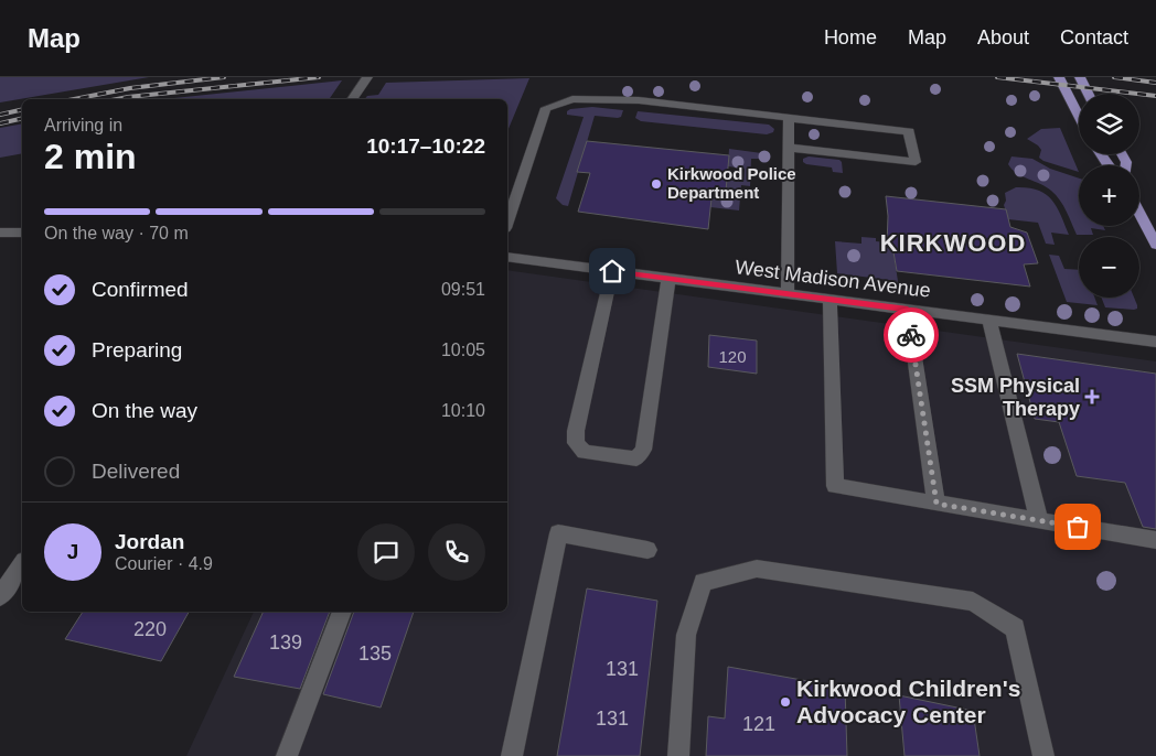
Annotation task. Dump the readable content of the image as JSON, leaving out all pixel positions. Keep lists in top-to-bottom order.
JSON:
{
  "streets": {
    "street": ["West Madison Avenue"]
  },
  "districts": ["KIRKWOOD"],
  "places": {
    "other": ["Kirkwood Police Department", "Kirkwood Children's Advocacy Center"],
    "health": ["SSM Physical Therapy"]
  },
  "house_numbers": [
    "120",
    "220",
    "139",
    "135",
    "131",
    "131",
    "121"
  ],
  "page": {
    "header": "Map",
    "nav": [
      "Home",
      "Map",
      "About",
      "Contact"
    ],
    "map_buttons": ["+", "−"],
    "heading": ["2 min", "Arriving in", "10:17–10:22"],
    "panel": ["Jordan", "Courier · 4.9"],
    "bar": "On the way · 70 m",
    "list": [
      ["Confirmed", "09:51"],
      ["Preparing", "10:05"],
      ["On the way", "10:10"],
      "Delivered"
    ],
    "round": "J"
  }
}
